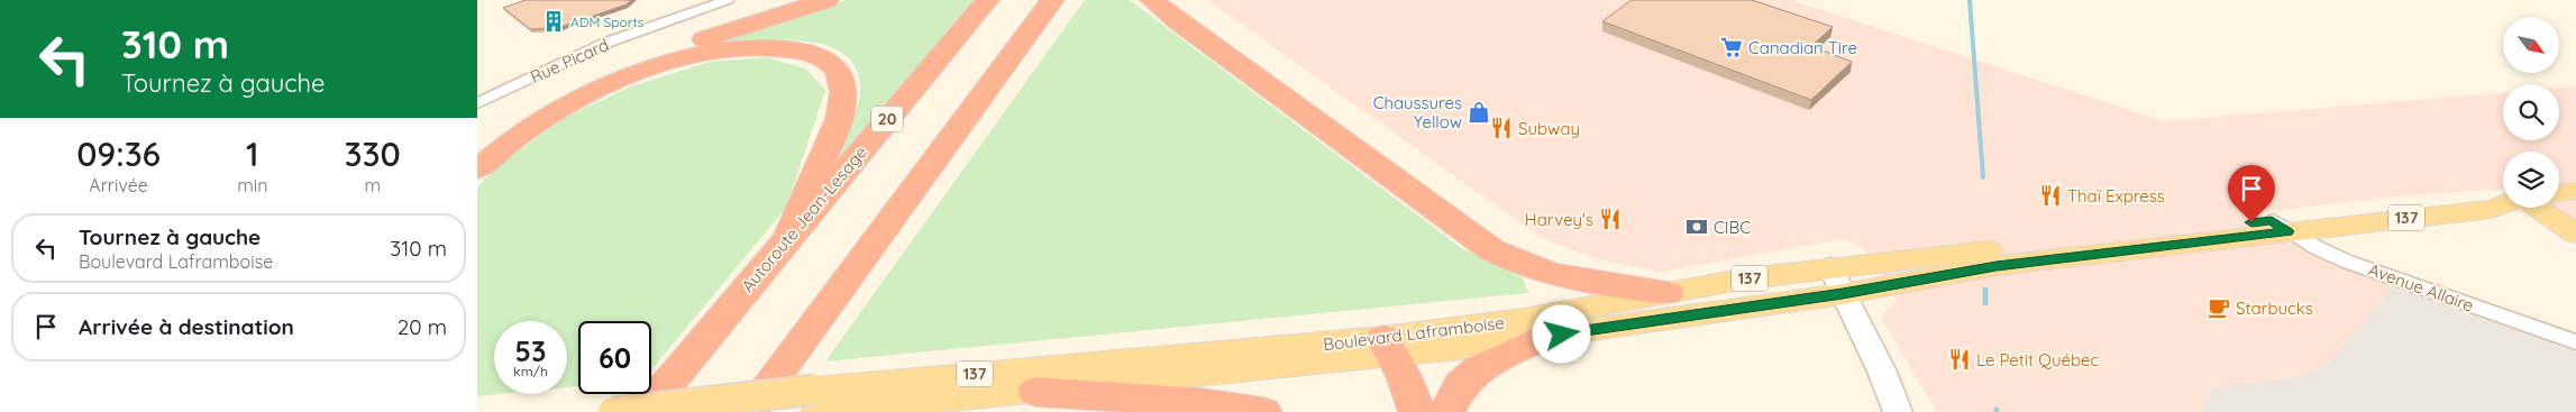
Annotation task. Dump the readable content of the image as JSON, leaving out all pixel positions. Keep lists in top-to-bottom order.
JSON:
{
  "streets": {
    "highway": ["20", "Autoroute Jean-Lesage"],
    "main road": ["137", "Boulevard Laframboise"],
    "street": ["Rue Picard", "Avenue Allaire"]
  },
  "crossings": [
    ["Avenue Allaire", "Boulevard Laframboise"]
  ],
  "places": {
    "building": ["ADM Sports"],
    "supermarket": ["Canadian Tire"],
    "shop": ["Chaussures Yellow"],
    "restaurant": [
      "Subway",
      "Thaï Express",
      "Harvey's",
      "Le Petit Québec"
    ],
    "bank": ["CIBC"],
    "cafe": ["Starbucks"]
  },
  "north": "bottom right",
  "page": {
    "turn": ["310 m", "Tournez à gauche"],
    "eta": [
      "09:36",
      "Arrivée",
      "1",
      "min",
      "330",
      "m"
    ],
    "list": [
      {
        "name": "Tournez à gauche",
        "note": "Boulevard Laframboise",
        "value": "310 m"
      },
      {
        "name": "Arrivée à destination",
        "value": "20 m"
      }
    ],
    "speed": "53 km/h",
    "limit": "60"
  }
}
